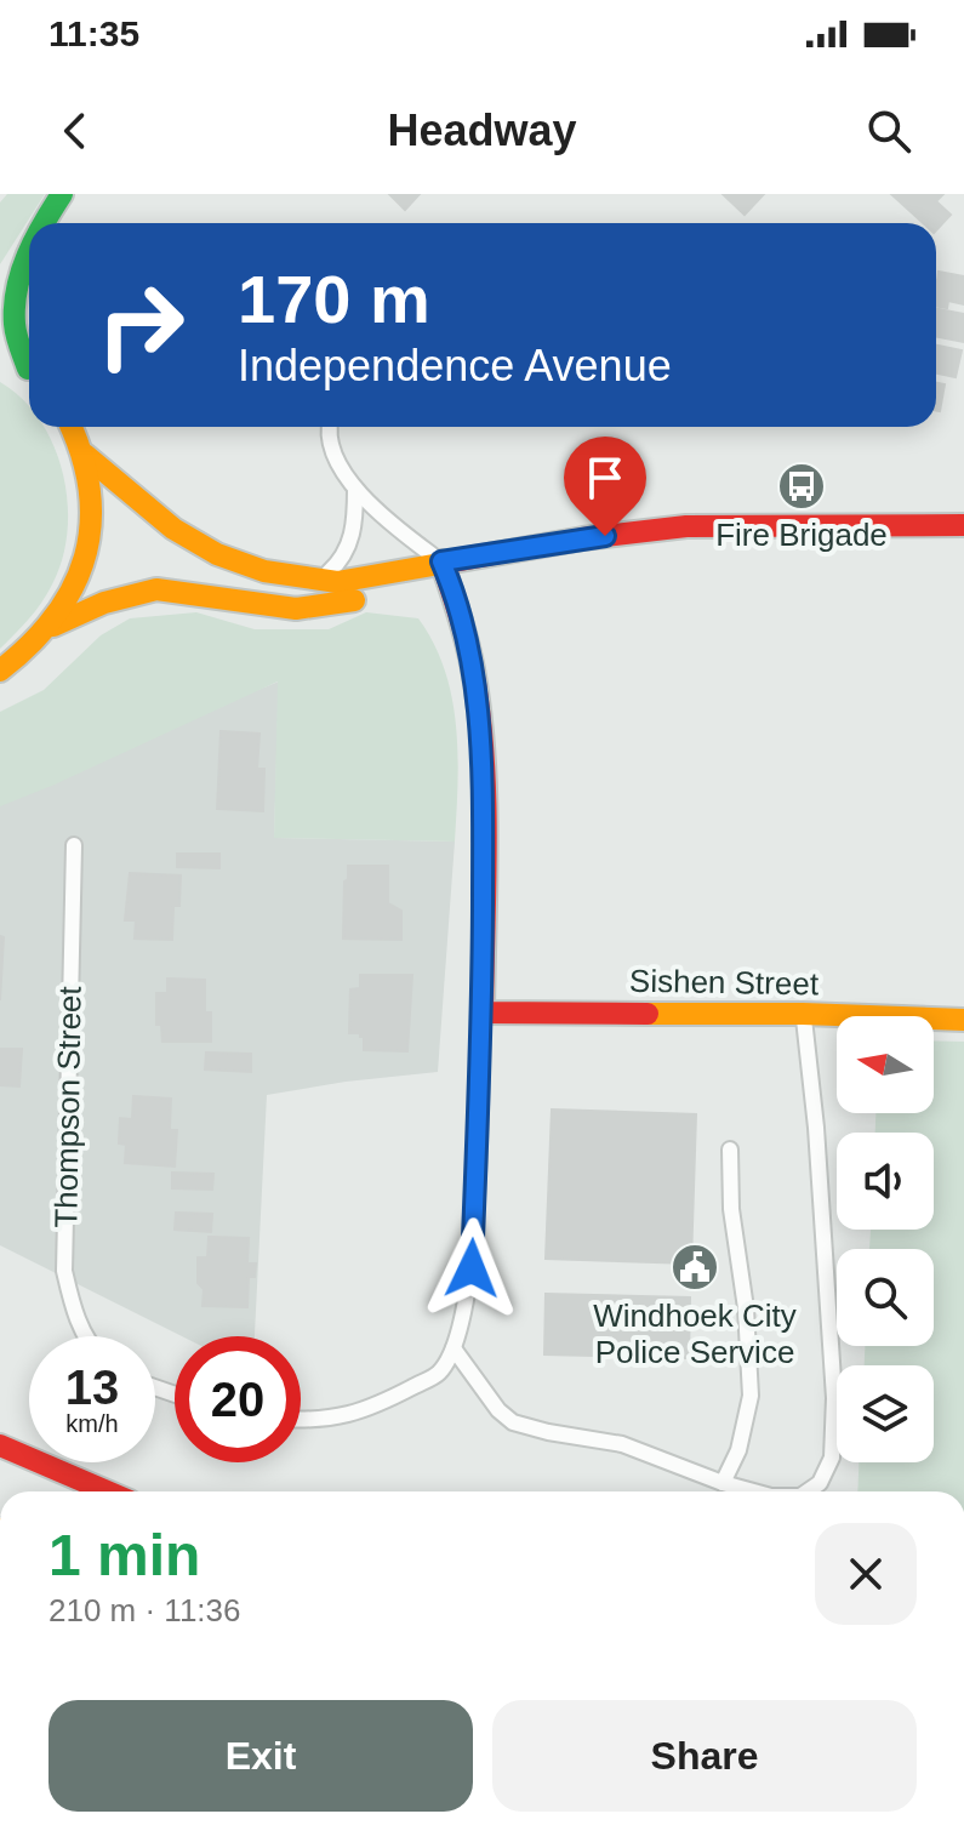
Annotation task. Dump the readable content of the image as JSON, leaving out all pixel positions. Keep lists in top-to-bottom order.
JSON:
{
  "streets": {
    "main road": ["Sishen Street"],
    "lane": ["Thompson Street"]
  },
  "places": {
    "bus stop": ["Fire Brigade"],
    "public building": ["Windhoek City Police Service"]
  },
  "north": "left",
  "page": {
    "status": "11:35",
    "header": "Headway",
    "turn": ["170 m", "Independence Avenue"],
    "speed": "13 km/h",
    "limit": "20",
    "heading": ["1 min", "210 m · 11:36"],
    "buttons": ["Exit", "Share"]
  }
}
